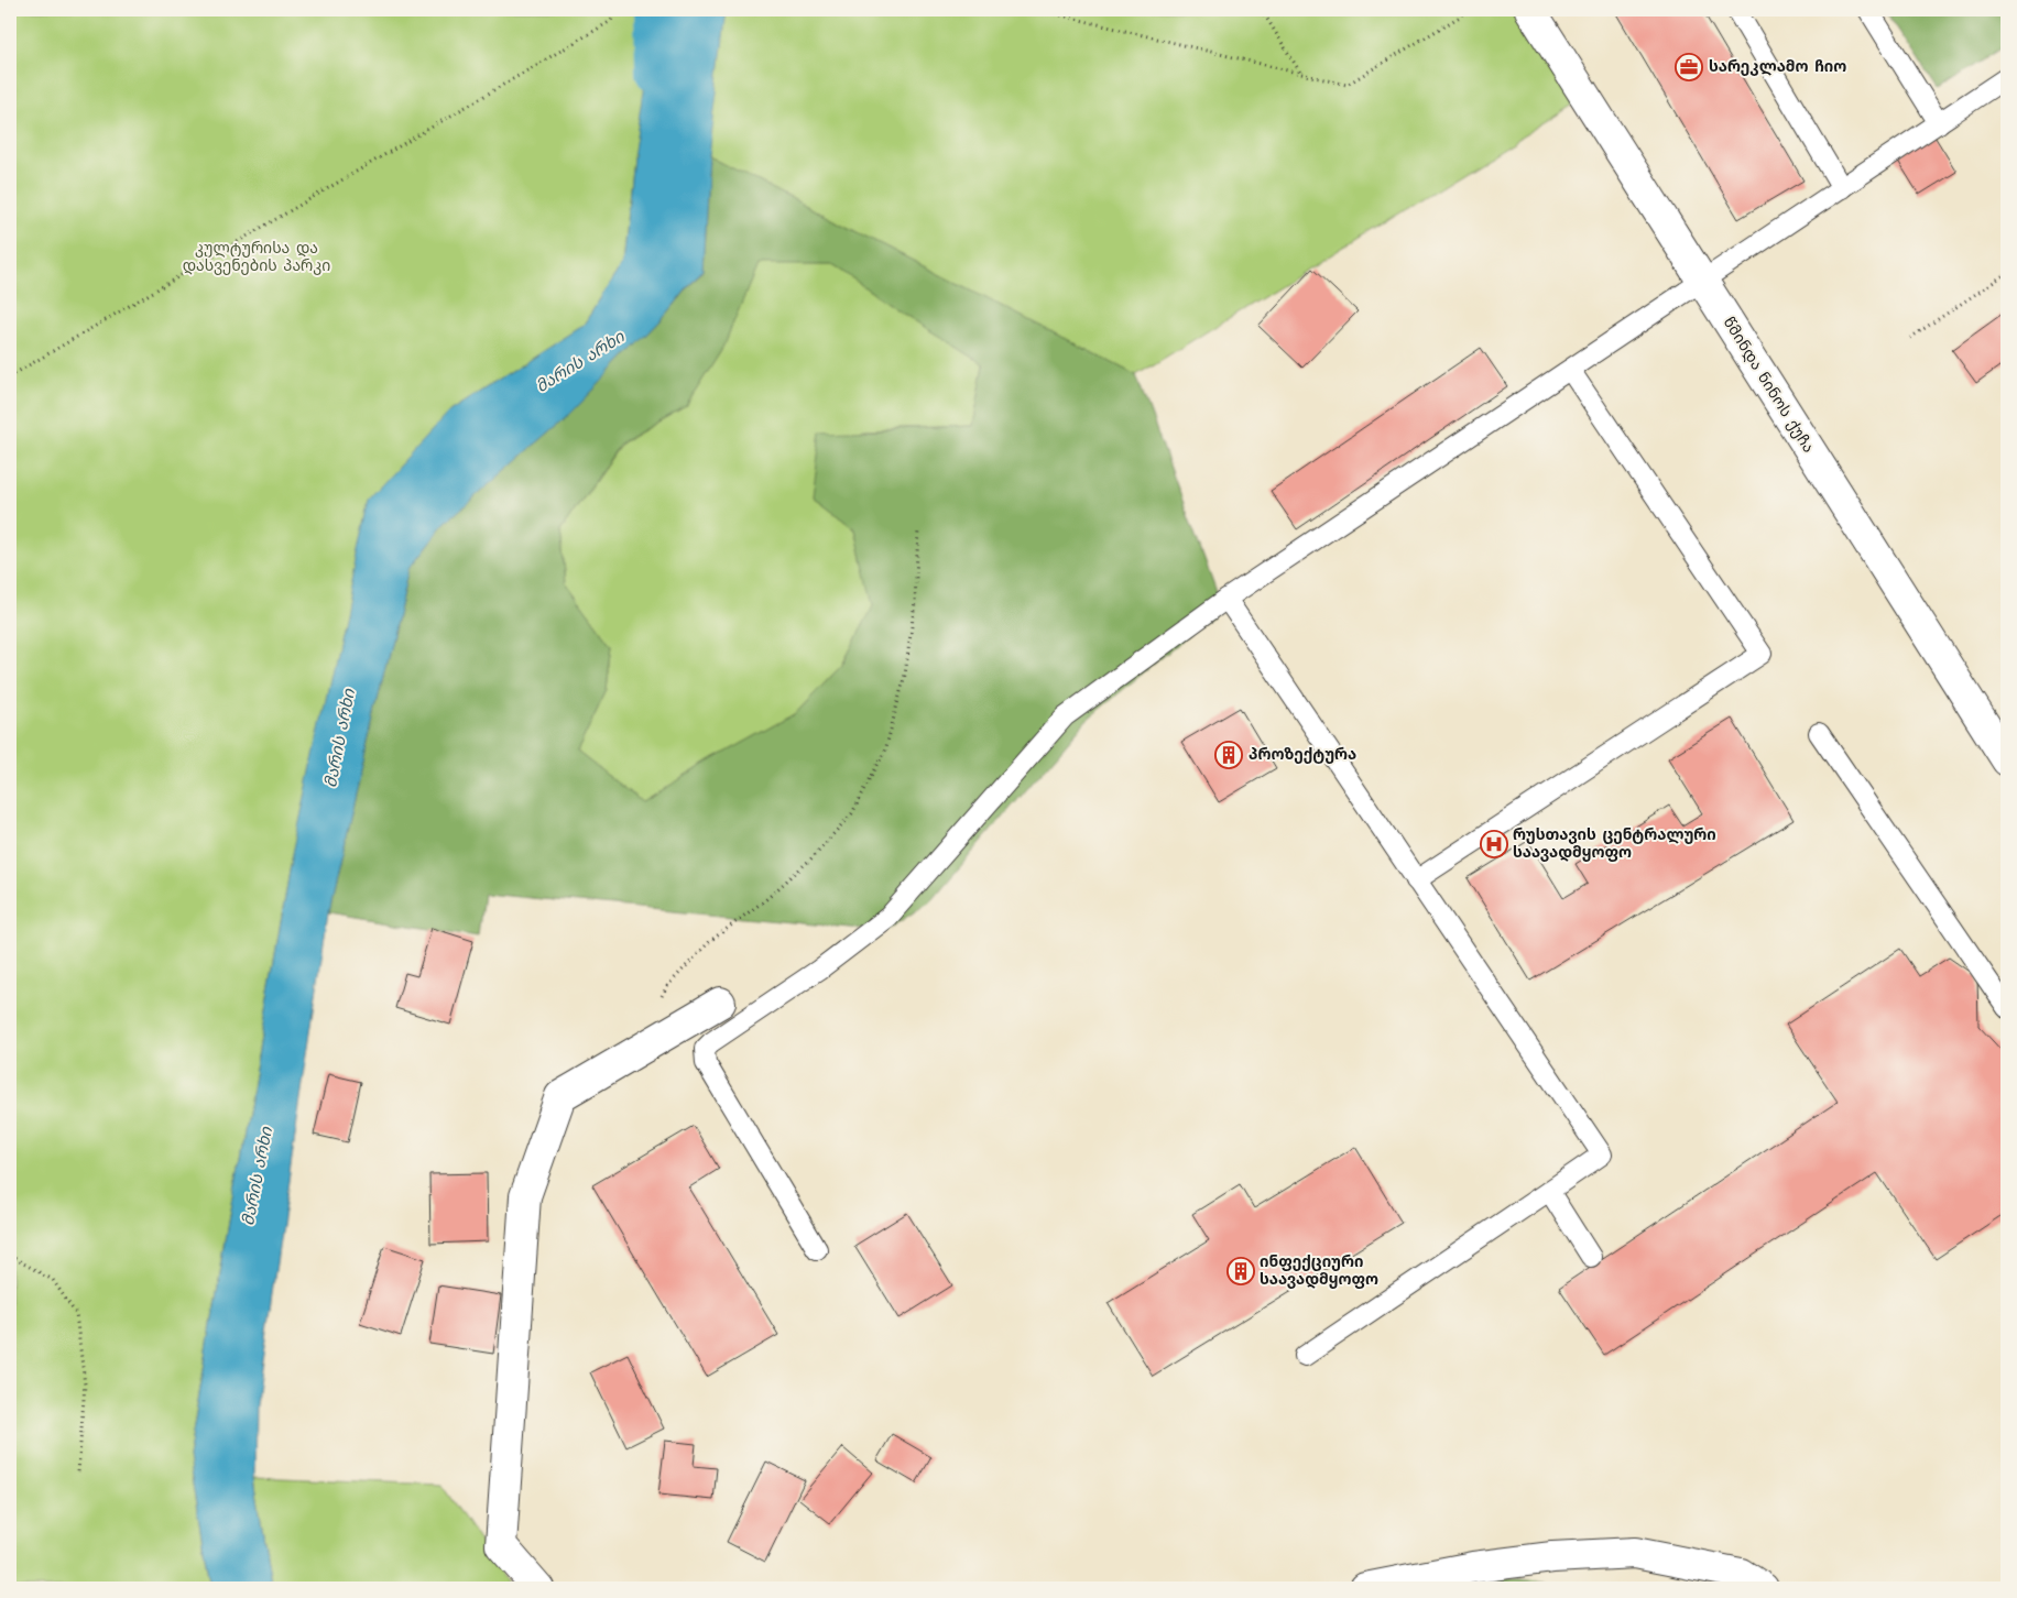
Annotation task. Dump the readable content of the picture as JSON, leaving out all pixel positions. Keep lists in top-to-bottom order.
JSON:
{
  "streets": {
    "street": ["წმინდა ნინოს ქუჩა"]
  },
  "water": ["მარის არხი"],
  "parks": ["კულტურისა და დასვენების პარკი"],
  "places": {
    "office": ["სარეკლამო ჩიო"],
    "building": ["პროზექტურა", "ინფექციური საავადმყოფო"],
    "hospital": ["რუსთავის ცენტრალური საავადმყოფო"]
  }
}
